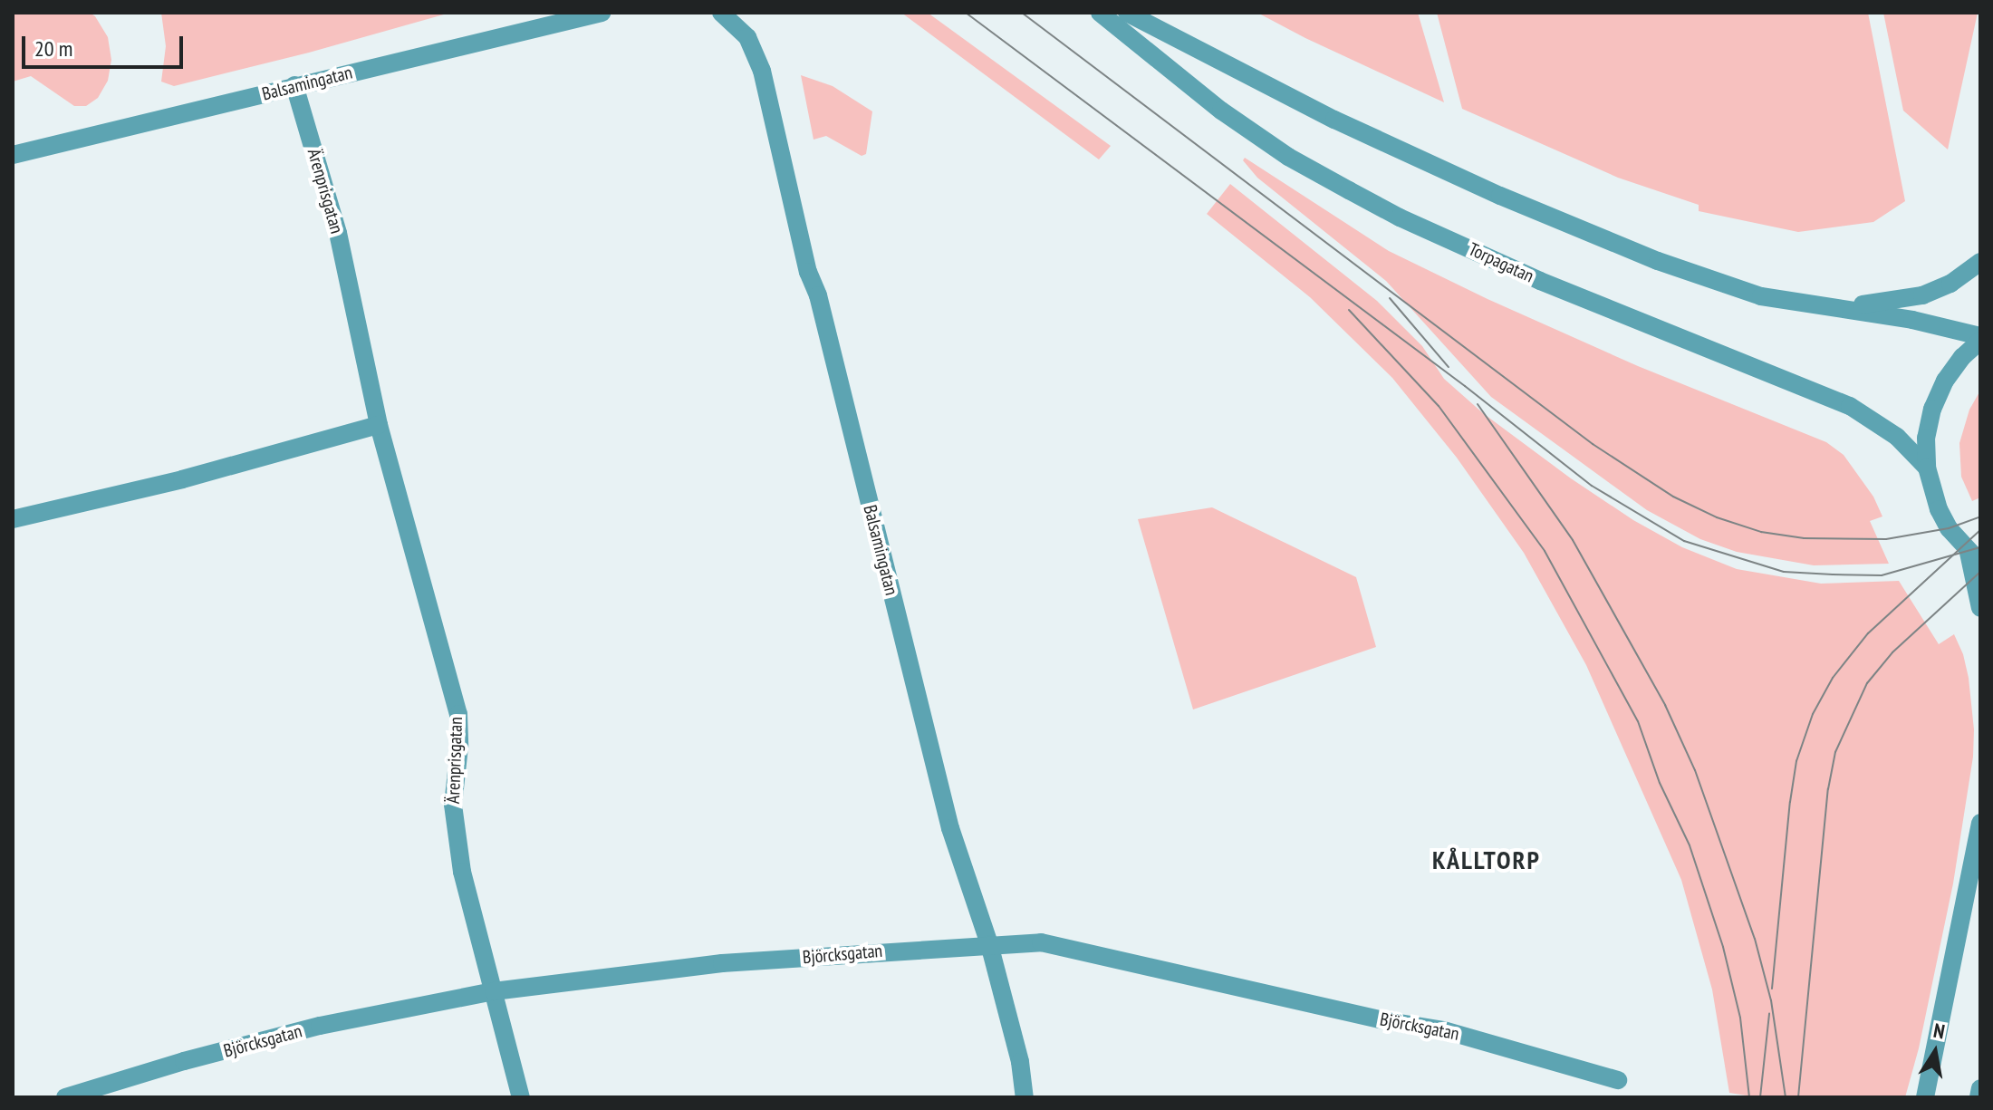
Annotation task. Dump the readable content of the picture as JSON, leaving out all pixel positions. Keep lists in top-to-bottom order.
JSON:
{
  "streets": {
    "street": [
      "Balsamingatan",
      "Ärenprisgatan",
      "Torpagatan",
      "Björcksgatan"
    ]
  },
  "crossings": [
    ["Balsamingatan", "Ärenprisgatan"],
    ["Balsamingatan", "Björcksgatan"],
    ["Ärenprisgatan", "Björcksgatan"]
  ],
  "districts": ["KÅLLTORP"],
  "scale_bar": "20 m",
  "north": "top"
}
